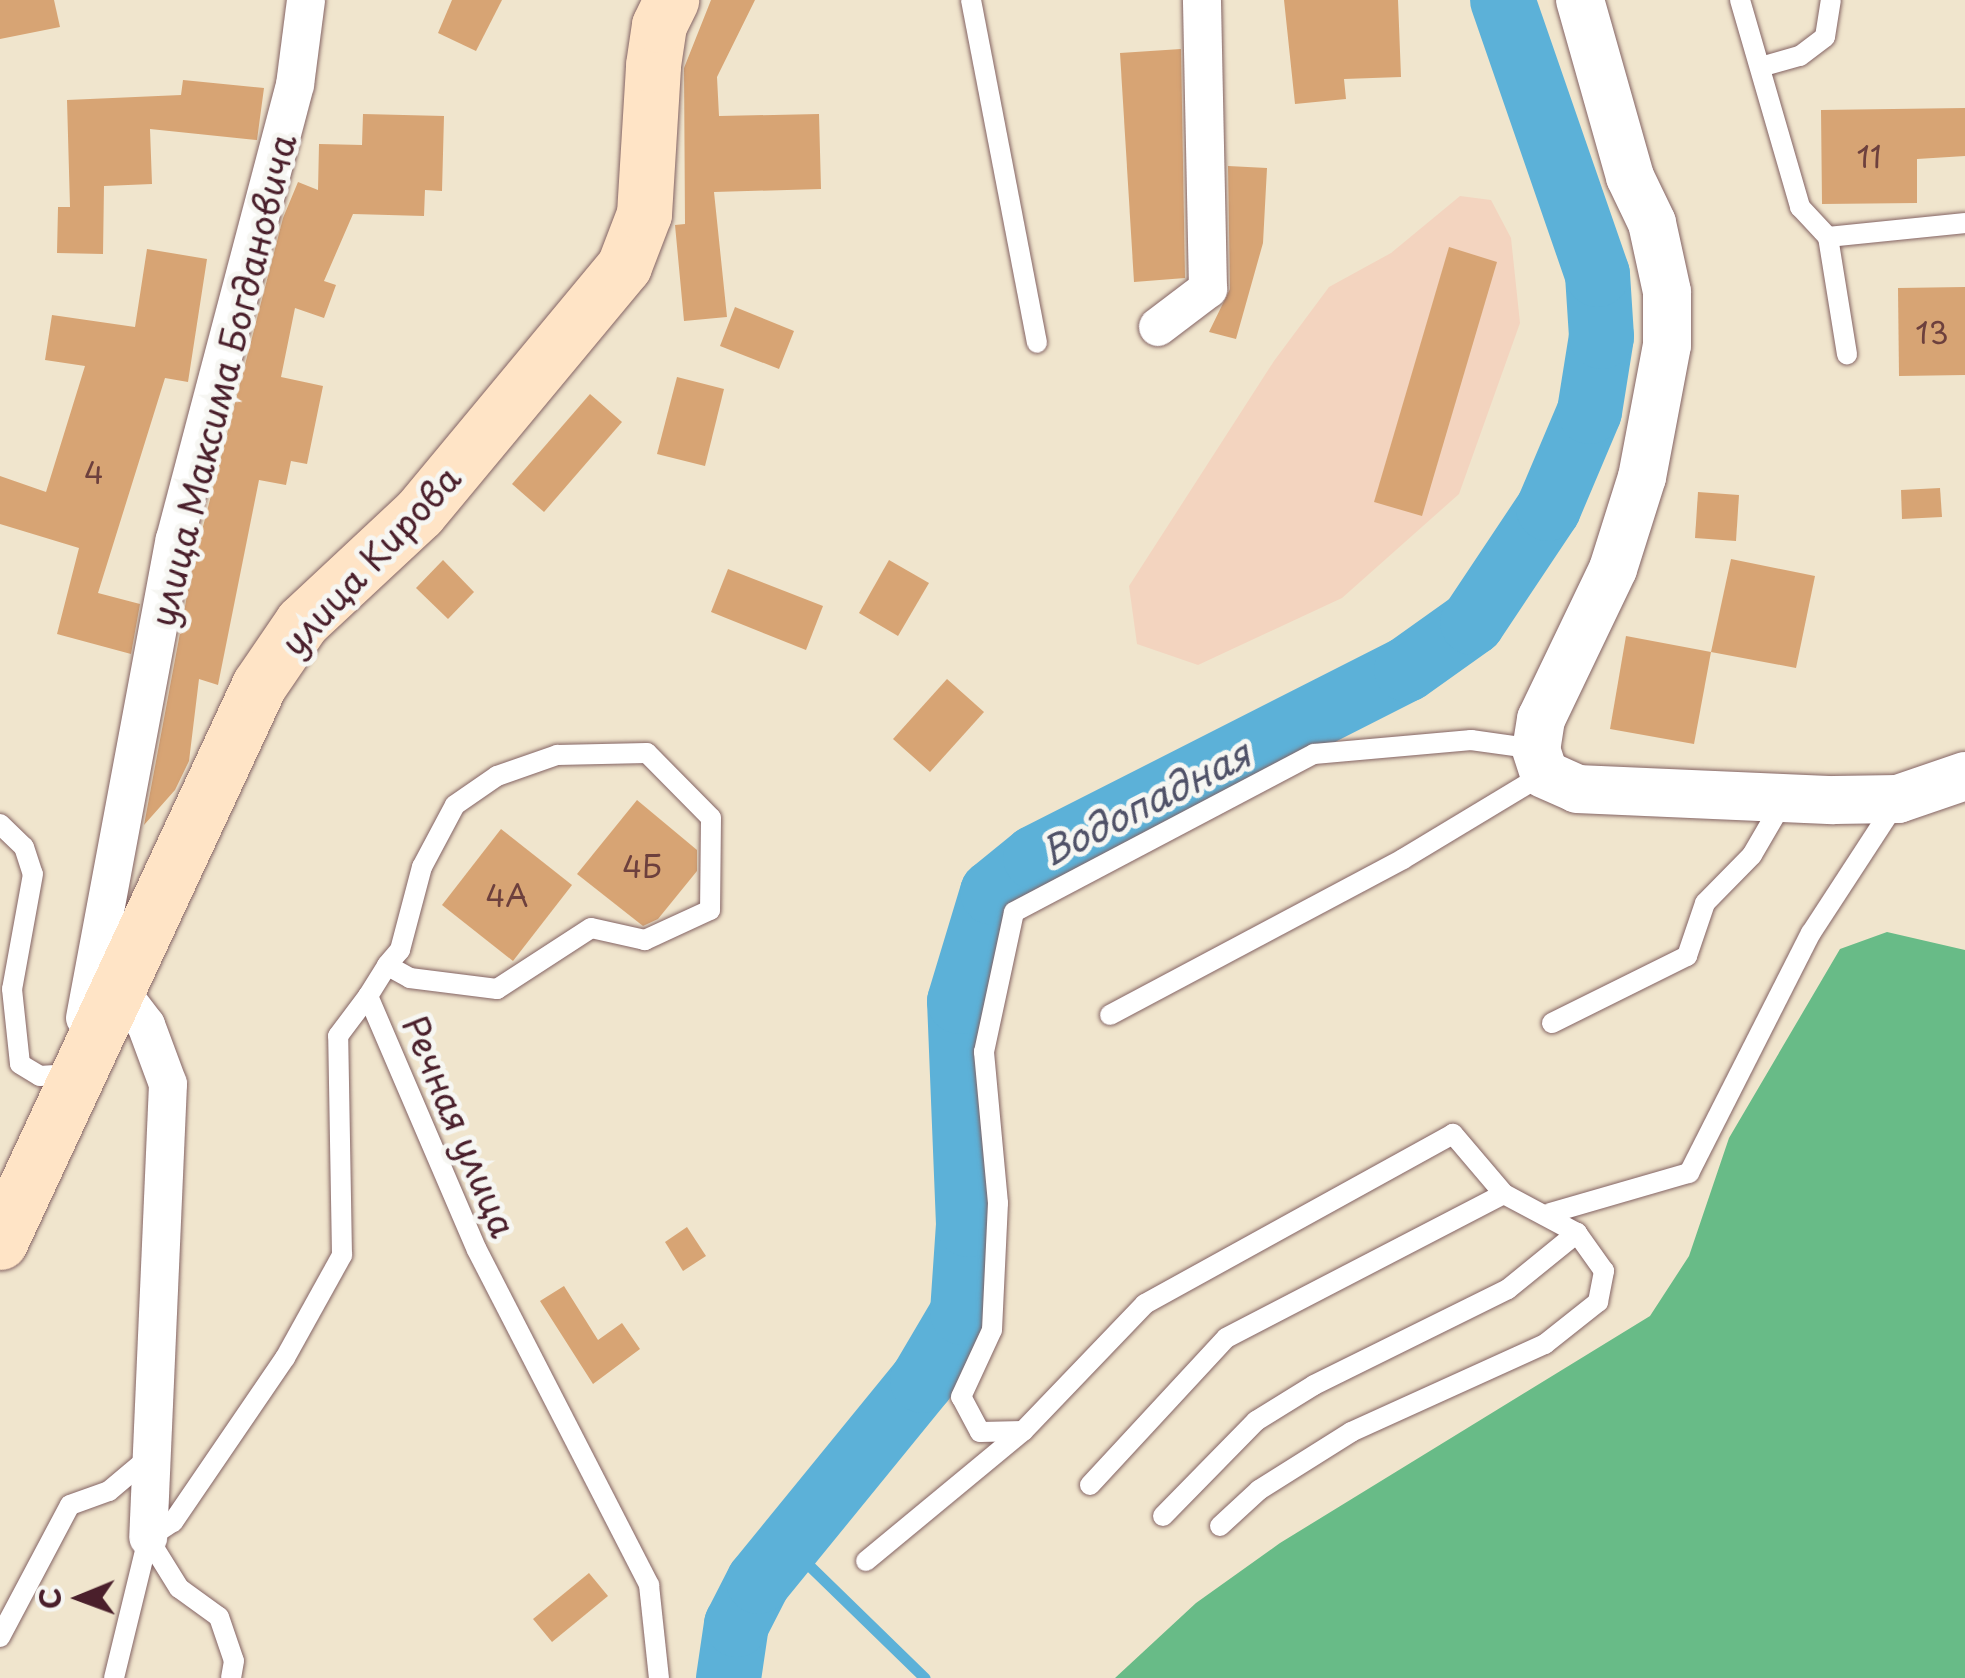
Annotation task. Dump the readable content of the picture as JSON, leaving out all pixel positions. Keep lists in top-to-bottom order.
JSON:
{
  "streets": {
    "main road": ["улица Кирова"],
    "street": ["улица Максима Богдановича"],
    "lane": ["Речная улица"]
  },
  "water": ["Водопадная"],
  "house_numbers": [
    "11",
    "13",
    "4",
    "4Б",
    "4А"
  ],
  "north": "left"
}
